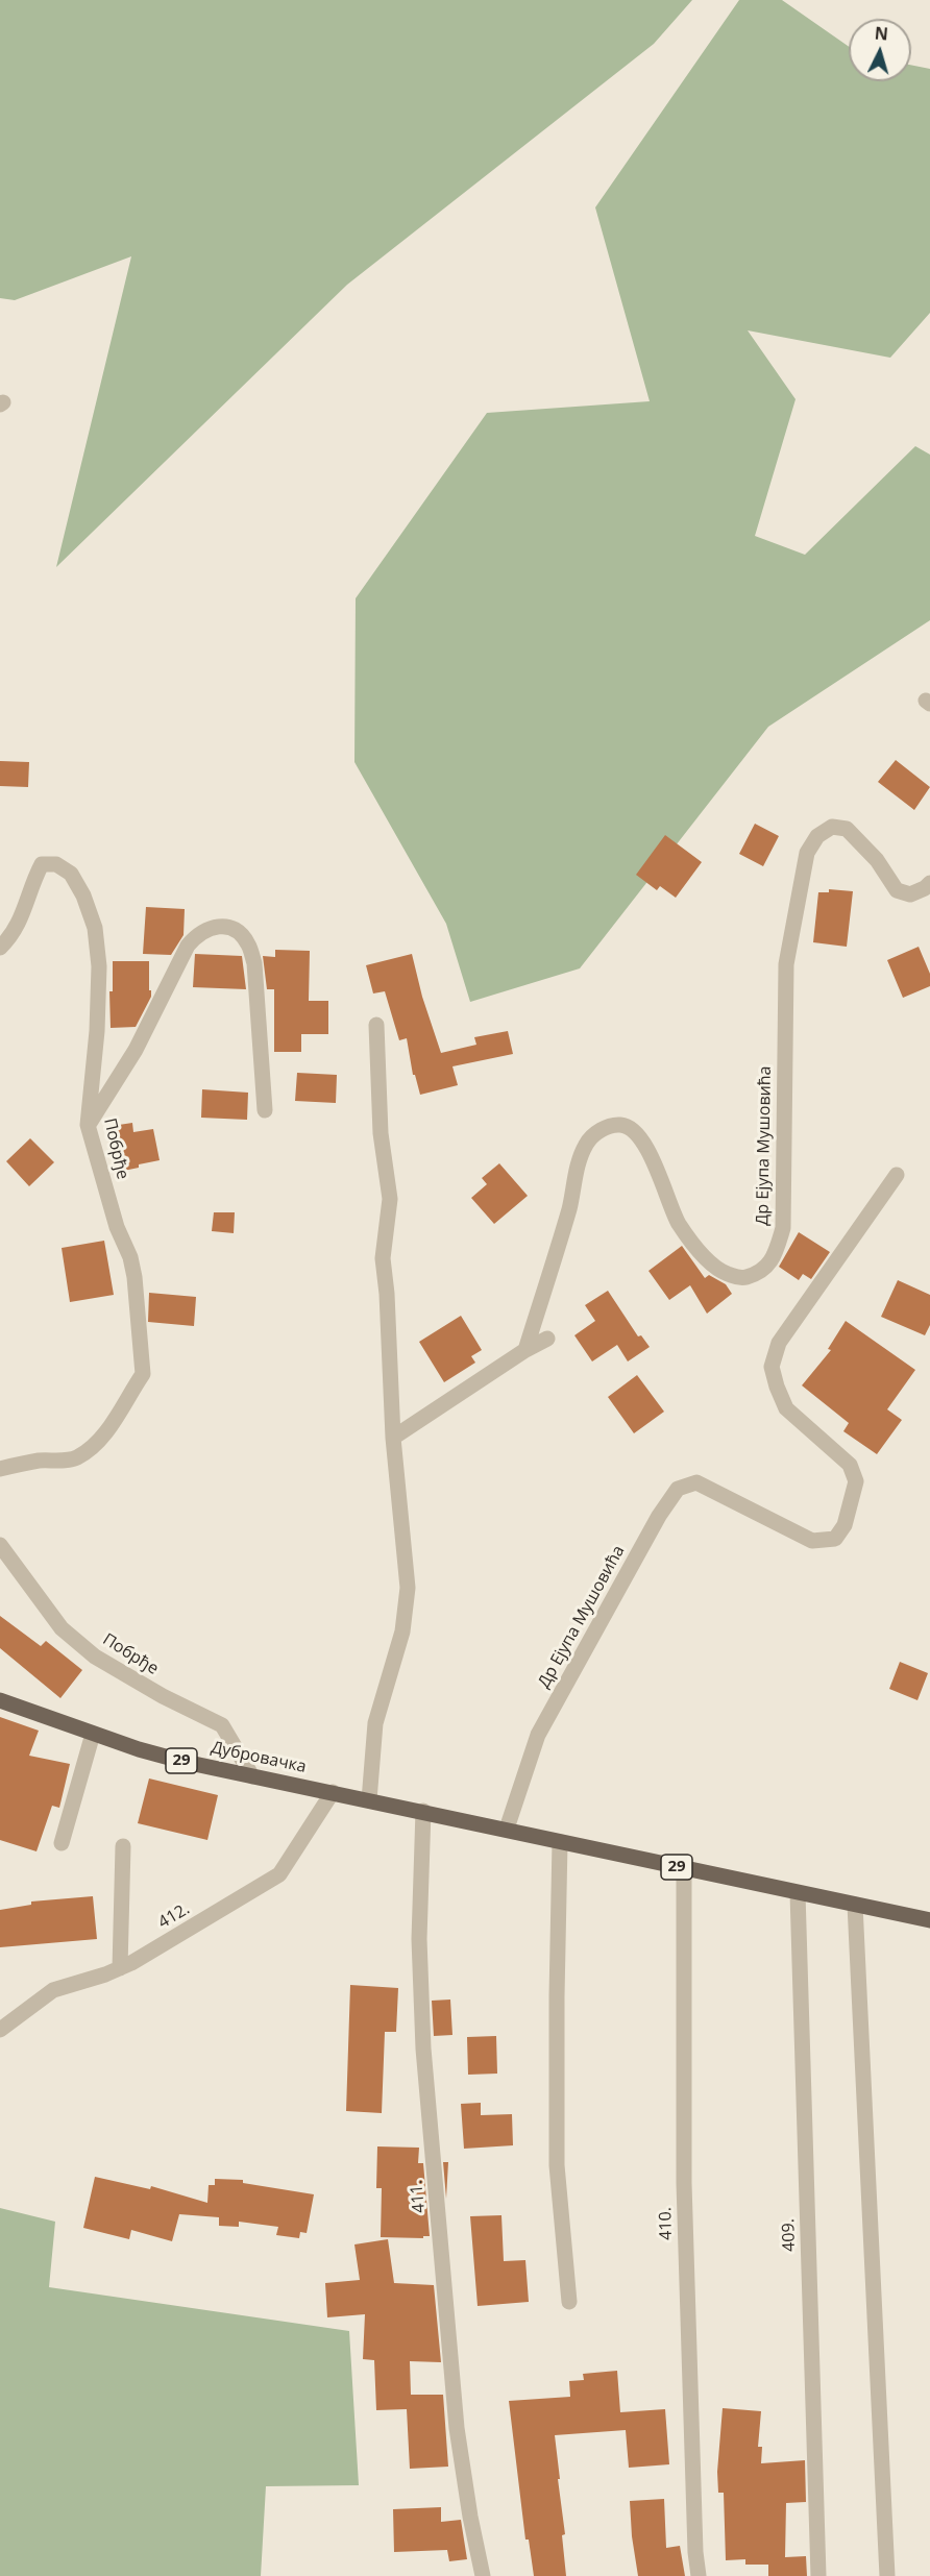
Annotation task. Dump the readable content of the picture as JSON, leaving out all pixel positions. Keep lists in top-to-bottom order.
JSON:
{
  "streets": {
    "main road": ["Дубровачка", "29"],
    "street": [
      "Др Ејупа Мушовића",
      "Побрђе",
      "412.",
      "411.",
      "410.",
      "409."
    ]
  },
  "crossings": [
    ["Др Ејупа Мушовића", "29"],
    ["Побрђе", "Дубровачка"],
    ["Дубровачка", "29"],
    ["Дубровачка", "412."],
    ["29", "411."],
    ["29", "410."],
    ["29", "409."]
  ],
  "north": "top"
}
